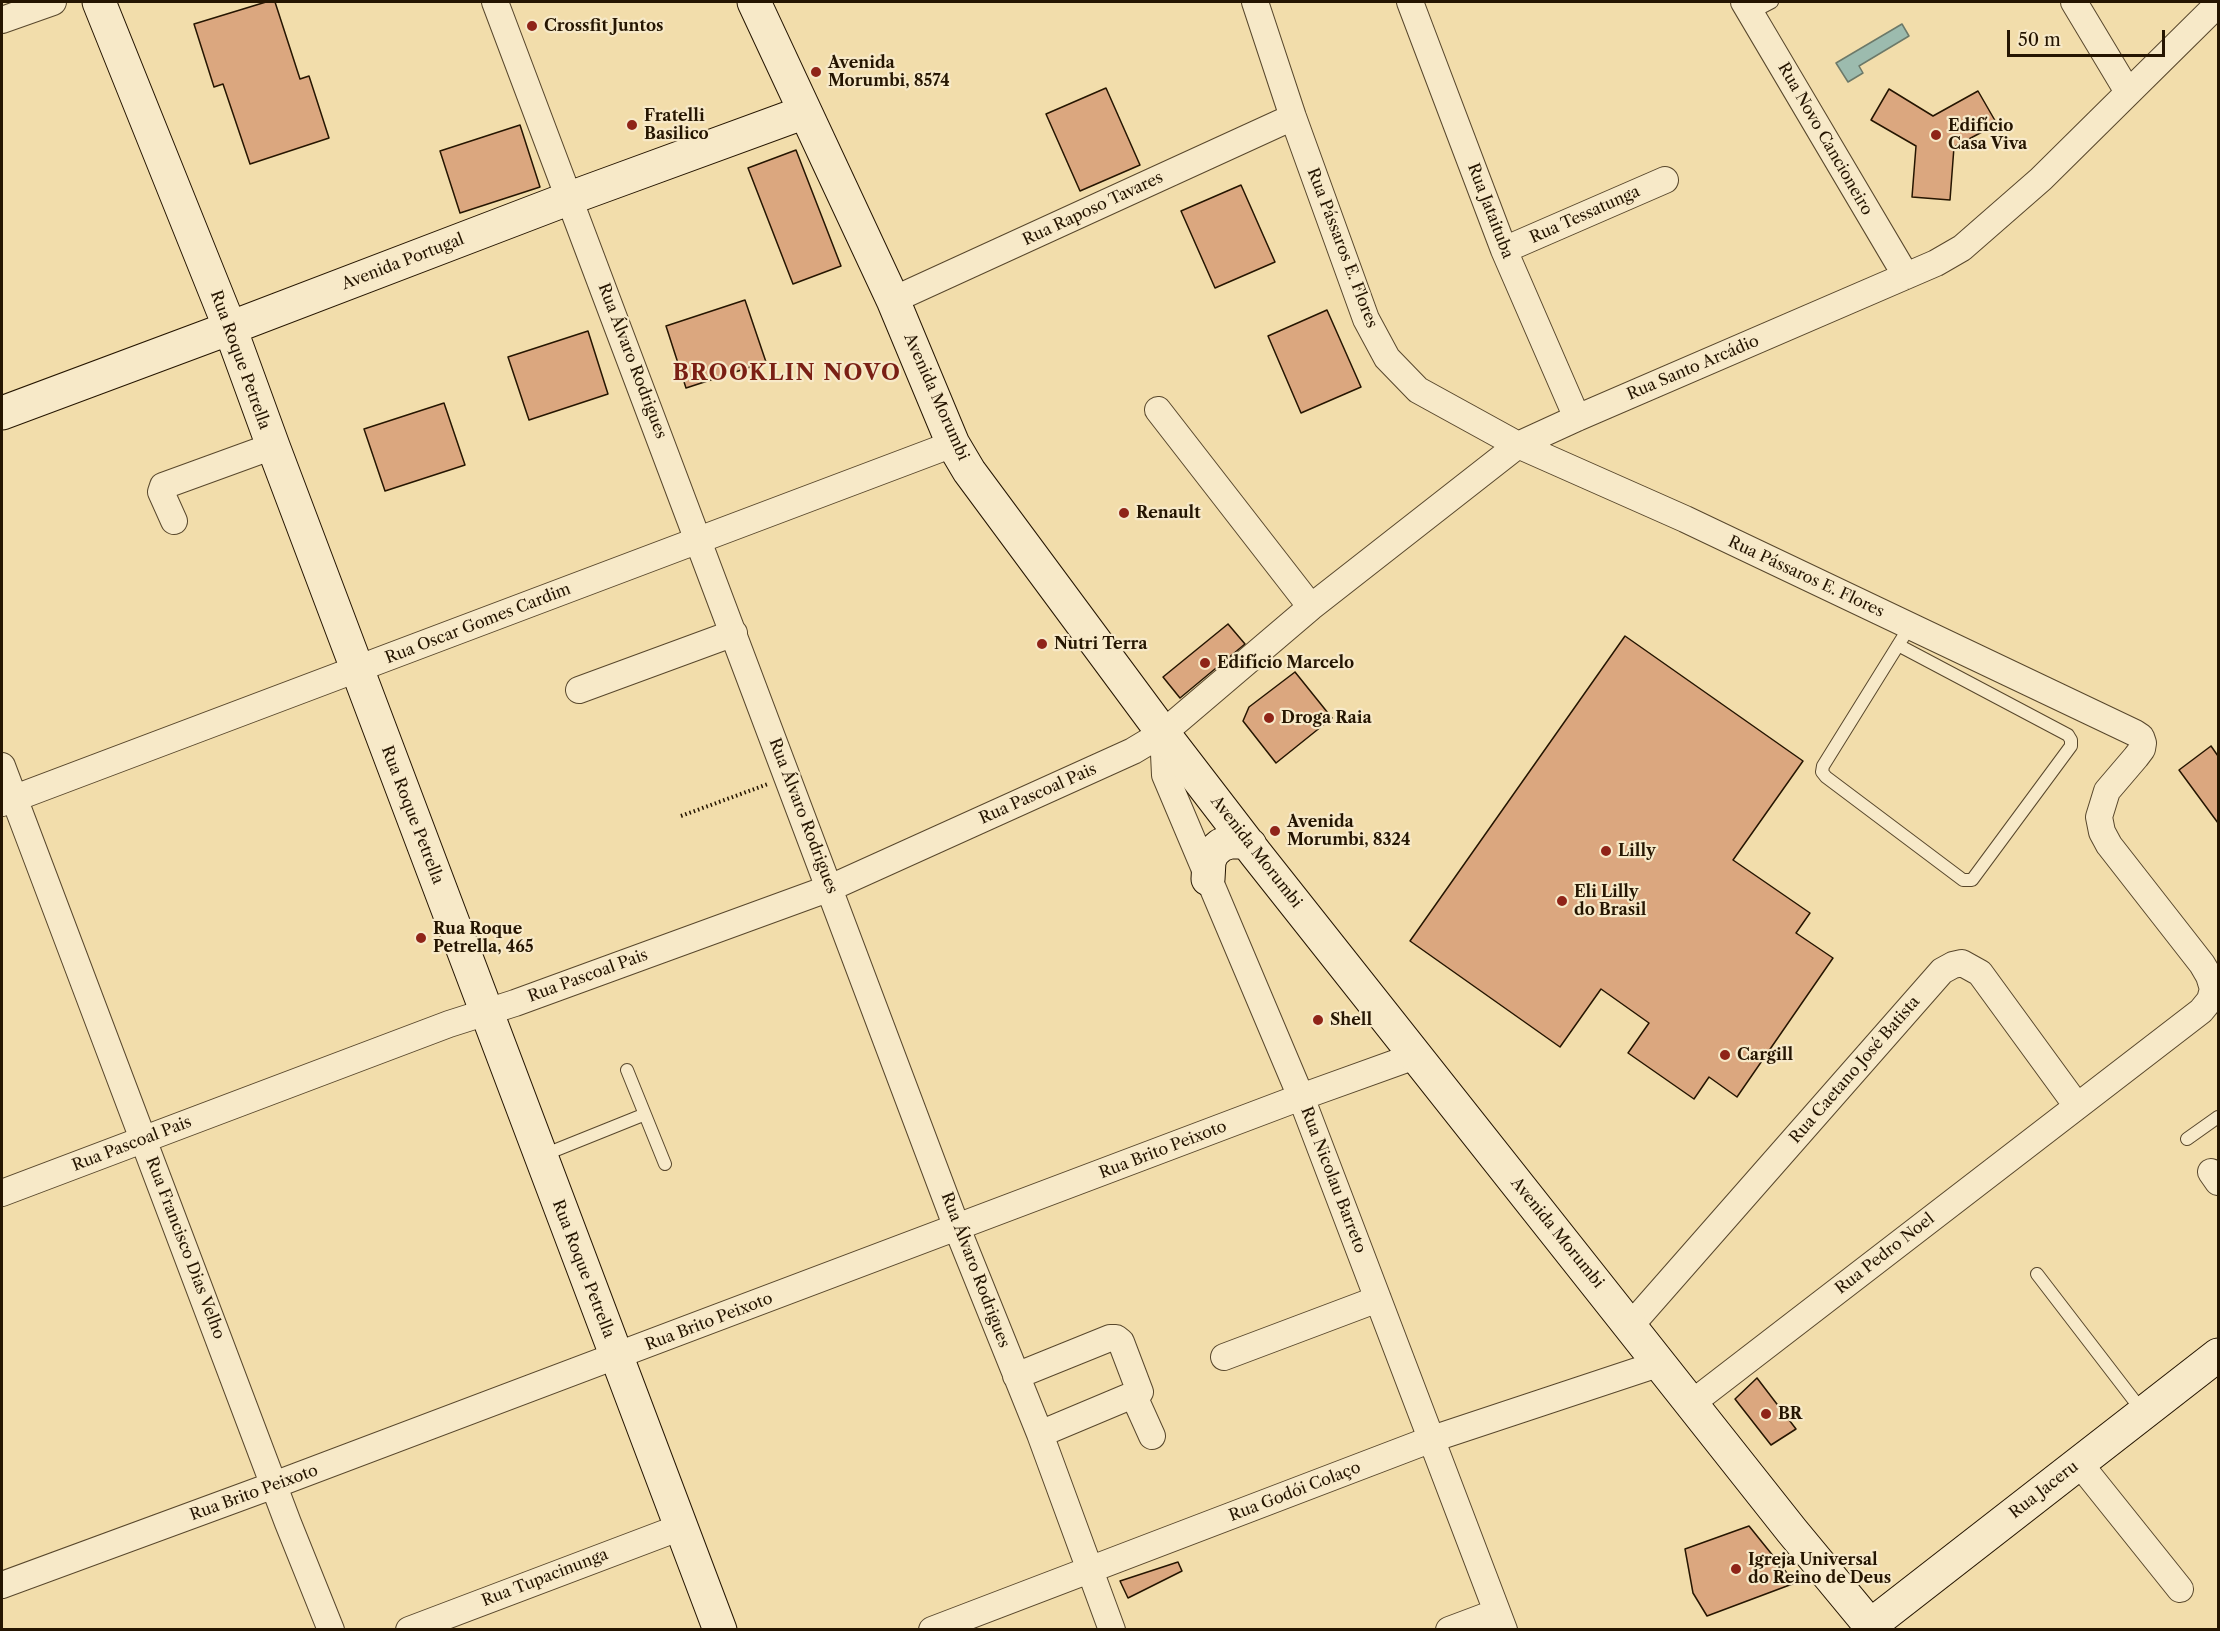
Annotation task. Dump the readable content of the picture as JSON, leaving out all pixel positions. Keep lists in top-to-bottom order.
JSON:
{
  "streets": {
    "street": [
      "Rua Novo Cancioneiro",
      "Rua Raposo Tavares",
      "Rua Jataituba",
      "Rua Tessatunga",
      "Rua Pássaros E. Flores",
      "Avenida Portugal",
      "Rua Roque Petrella",
      "Rua Álvaro Rodrigues",
      "Rua Santo Arcádio",
      "Avenida Morumbi",
      "Rua Oscar Gomes Cardim",
      "Rua Pascoal Pais",
      "Rua Caetano José Batista",
      "Rua Brito Peixoto",
      "Rua Nicolau Barreto",
      "Rua Francisco Dias Velho",
      "Rua Pedro Noel",
      "Rua Jaceru",
      "Rua Godói Colaço",
      "Rua Tupacinunga"
    ]
  },
  "crossings": [
    ["Rua Novo Cancioneiro", "Rua Santo Arcádio"],
    ["Rua Raposo Tavares", "Rua Pássaros E. Flores"],
    ["Rua Raposo Tavares", "Avenida Morumbi"],
    ["Rua Jataituba", "Rua Tessatunga"],
    ["Rua Jataituba", "Rua Santo Arcádio"],
    ["Rua Pássaros E. Flores", "Rua Santo Arcádio"],
    ["Rua Pássaros E. Flores", "Rua Caetano José Batista"],
    ["Rua Pássaros E. Flores", "Rua Pedro Noel"],
    ["Avenida Portugal", "Rua Roque Petrella"],
    ["Avenida Portugal", "Rua Álvaro Rodrigues"],
    ["Avenida Portugal", "Avenida Morumbi"],
    ["Rua Roque Petrella", "Rua Oscar Gomes Cardim"],
    ["Rua Roque Petrella", "Rua Pascoal Pais"],
    ["Rua Roque Petrella", "Rua Brito Peixoto"],
    ["Rua Roque Petrella", "Rua Tupacinunga"],
    ["Rua Álvaro Rodrigues", "Rua Oscar Gomes Cardim"],
    ["Rua Álvaro Rodrigues", "Rua Pascoal Pais"],
    ["Rua Álvaro Rodrigues", "Rua Brito Peixoto"],
    ["Rua Álvaro Rodrigues", "Rua Godói Colaço"],
    ["Rua Santo Arcádio", "Avenida Morumbi"],
    ["Rua Santo Arcádio", "Rua Pascoal Pais"],
    ["Rua Santo Arcádio", "Rua Nicolau Barreto"],
    ["Avenida Morumbi", "Rua Oscar Gomes Cardim"],
    ["Avenida Morumbi", "Rua Pascoal Pais"],
    ["Avenida Morumbi", "Rua Caetano José Batista"],
    ["Avenida Morumbi", "Rua Brito Peixoto"],
    ["Avenida Morumbi", "Rua Nicolau Barreto"],
    ["Avenida Morumbi", "Rua Pedro Noel"],
    ["Avenida Morumbi", "Rua Jaceru"],
    ["Avenida Morumbi", "Rua Godói Colaço"],
    ["Rua Oscar Gomes Cardim", "Rua Francisco Dias Velho"],
    ["Rua Pascoal Pais", "Rua Nicolau Barreto"],
    ["Rua Pascoal Pais", "Rua Francisco Dias Velho"],
    ["Rua Caetano José Batista", "Rua Pedro Noel"],
    ["Rua Brito Peixoto", "Rua Nicolau Barreto"],
    ["Rua Brito Peixoto", "Rua Francisco Dias Velho"],
    ["Rua Nicolau Barreto", "Rua Godói Colaço"]
  ],
  "districts": ["BROOKLIN NOVO"],
  "places": [
    "Crossfit Juntos",
    "Avenida Morumbi, 8574",
    "Fratelli Basilico",
    "Edifício Casa Viva",
    "Renault",
    "Nutri Terra",
    "Edifício Marcelo",
    "Droga Raia",
    "Avenida Morumbi, 8324",
    "Lilly",
    "Eli Lilly do Brasil",
    "Rua Roque Petrella, 465",
    "Shell",
    "Cargill",
    "BR",
    "Igreja Universal do Reino de Deus"
  ],
  "scale_bar": "50 m"
}
